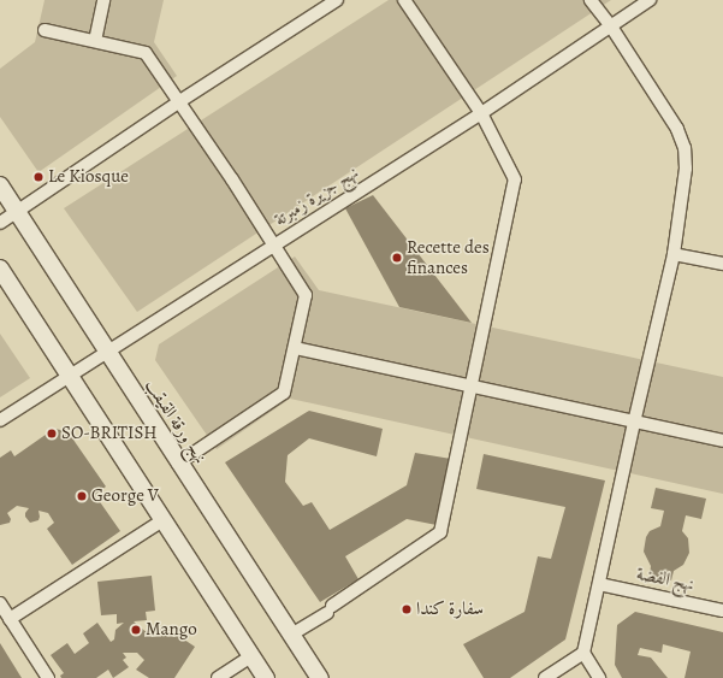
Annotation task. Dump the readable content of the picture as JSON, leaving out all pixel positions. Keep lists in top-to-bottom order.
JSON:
{
  "streets": {
    "main road": ["نهج ورقة القيقب"],
    "street": ["نهج جزيرة زمبرتة", "نهج الفضة"]
  },
  "crossings": [
    ["نهج جزيرة زمبرتة", "نهج ورقة القيقب"]
  ],
  "places": [
    "Le Kiosque",
    "Recette des finances",
    "SO-BRITISH",
    "George V",
    "سفارة كندا",
    "Mango"
  ]
}
